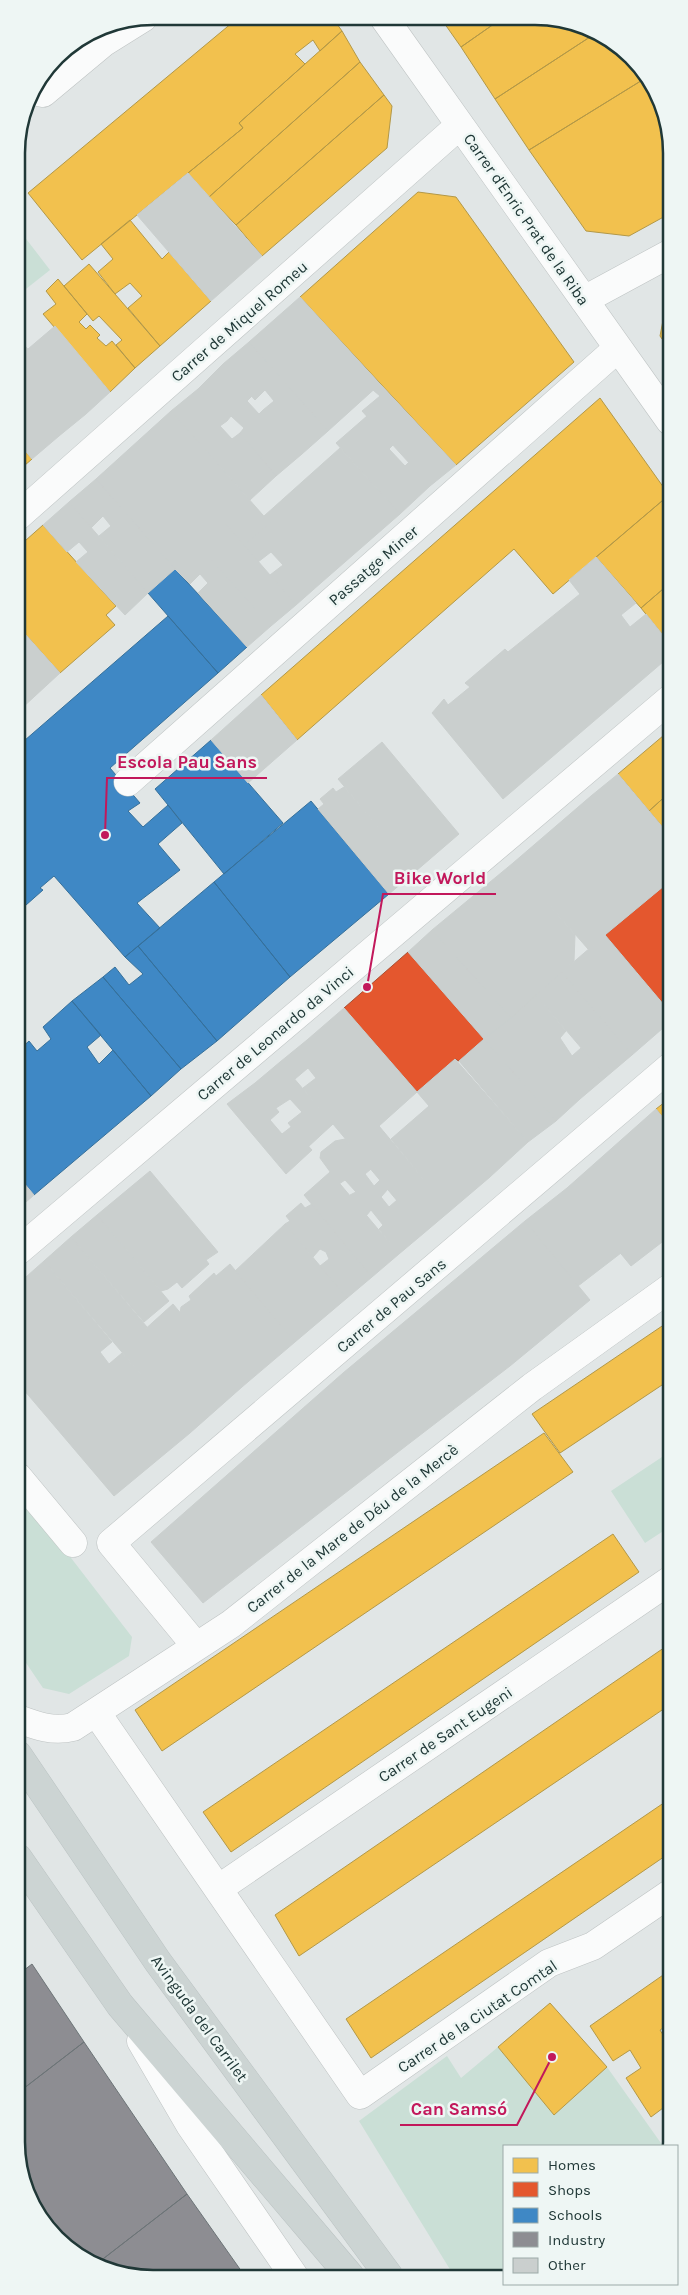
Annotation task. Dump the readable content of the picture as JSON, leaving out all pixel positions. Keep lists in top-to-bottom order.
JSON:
{
  "streets": {
    "main road": ["Avinguda del Carrilet"],
    "street": [
      "Carrer d'Enric Prat de la Riba",
      "Carrer de Miquel Romeu",
      "Passatge Miner",
      "Carrer de Leonardo da Vinci",
      "Carrer de Pau Sans",
      "Carrer de la Mare de Déu de la Mercè",
      "Carrer de Sant Eugeni",
      "Carrer de la Ciutat Comtal"
    ]
  },
  "crossings": [
    ["Carrer d'Enric Prat de la Riba", "Carrer de Miquel Romeu"],
    ["Carrer d'Enric Prat de la Riba", "Passatge Miner"],
    ["Carrer de Pau Sans", "Carrer de la Mare de Déu de la Mercè"],
    ["Carrer de Sant Eugeni", "Carrer de la Ciutat Comtal"]
  ],
  "places": ["Escola Pau Sans", "Bike World", "Can Samsó"],
  "legend": [
    "Homes",
    "Shops",
    "Schools",
    "Industry",
    "Other"
  ]
}
